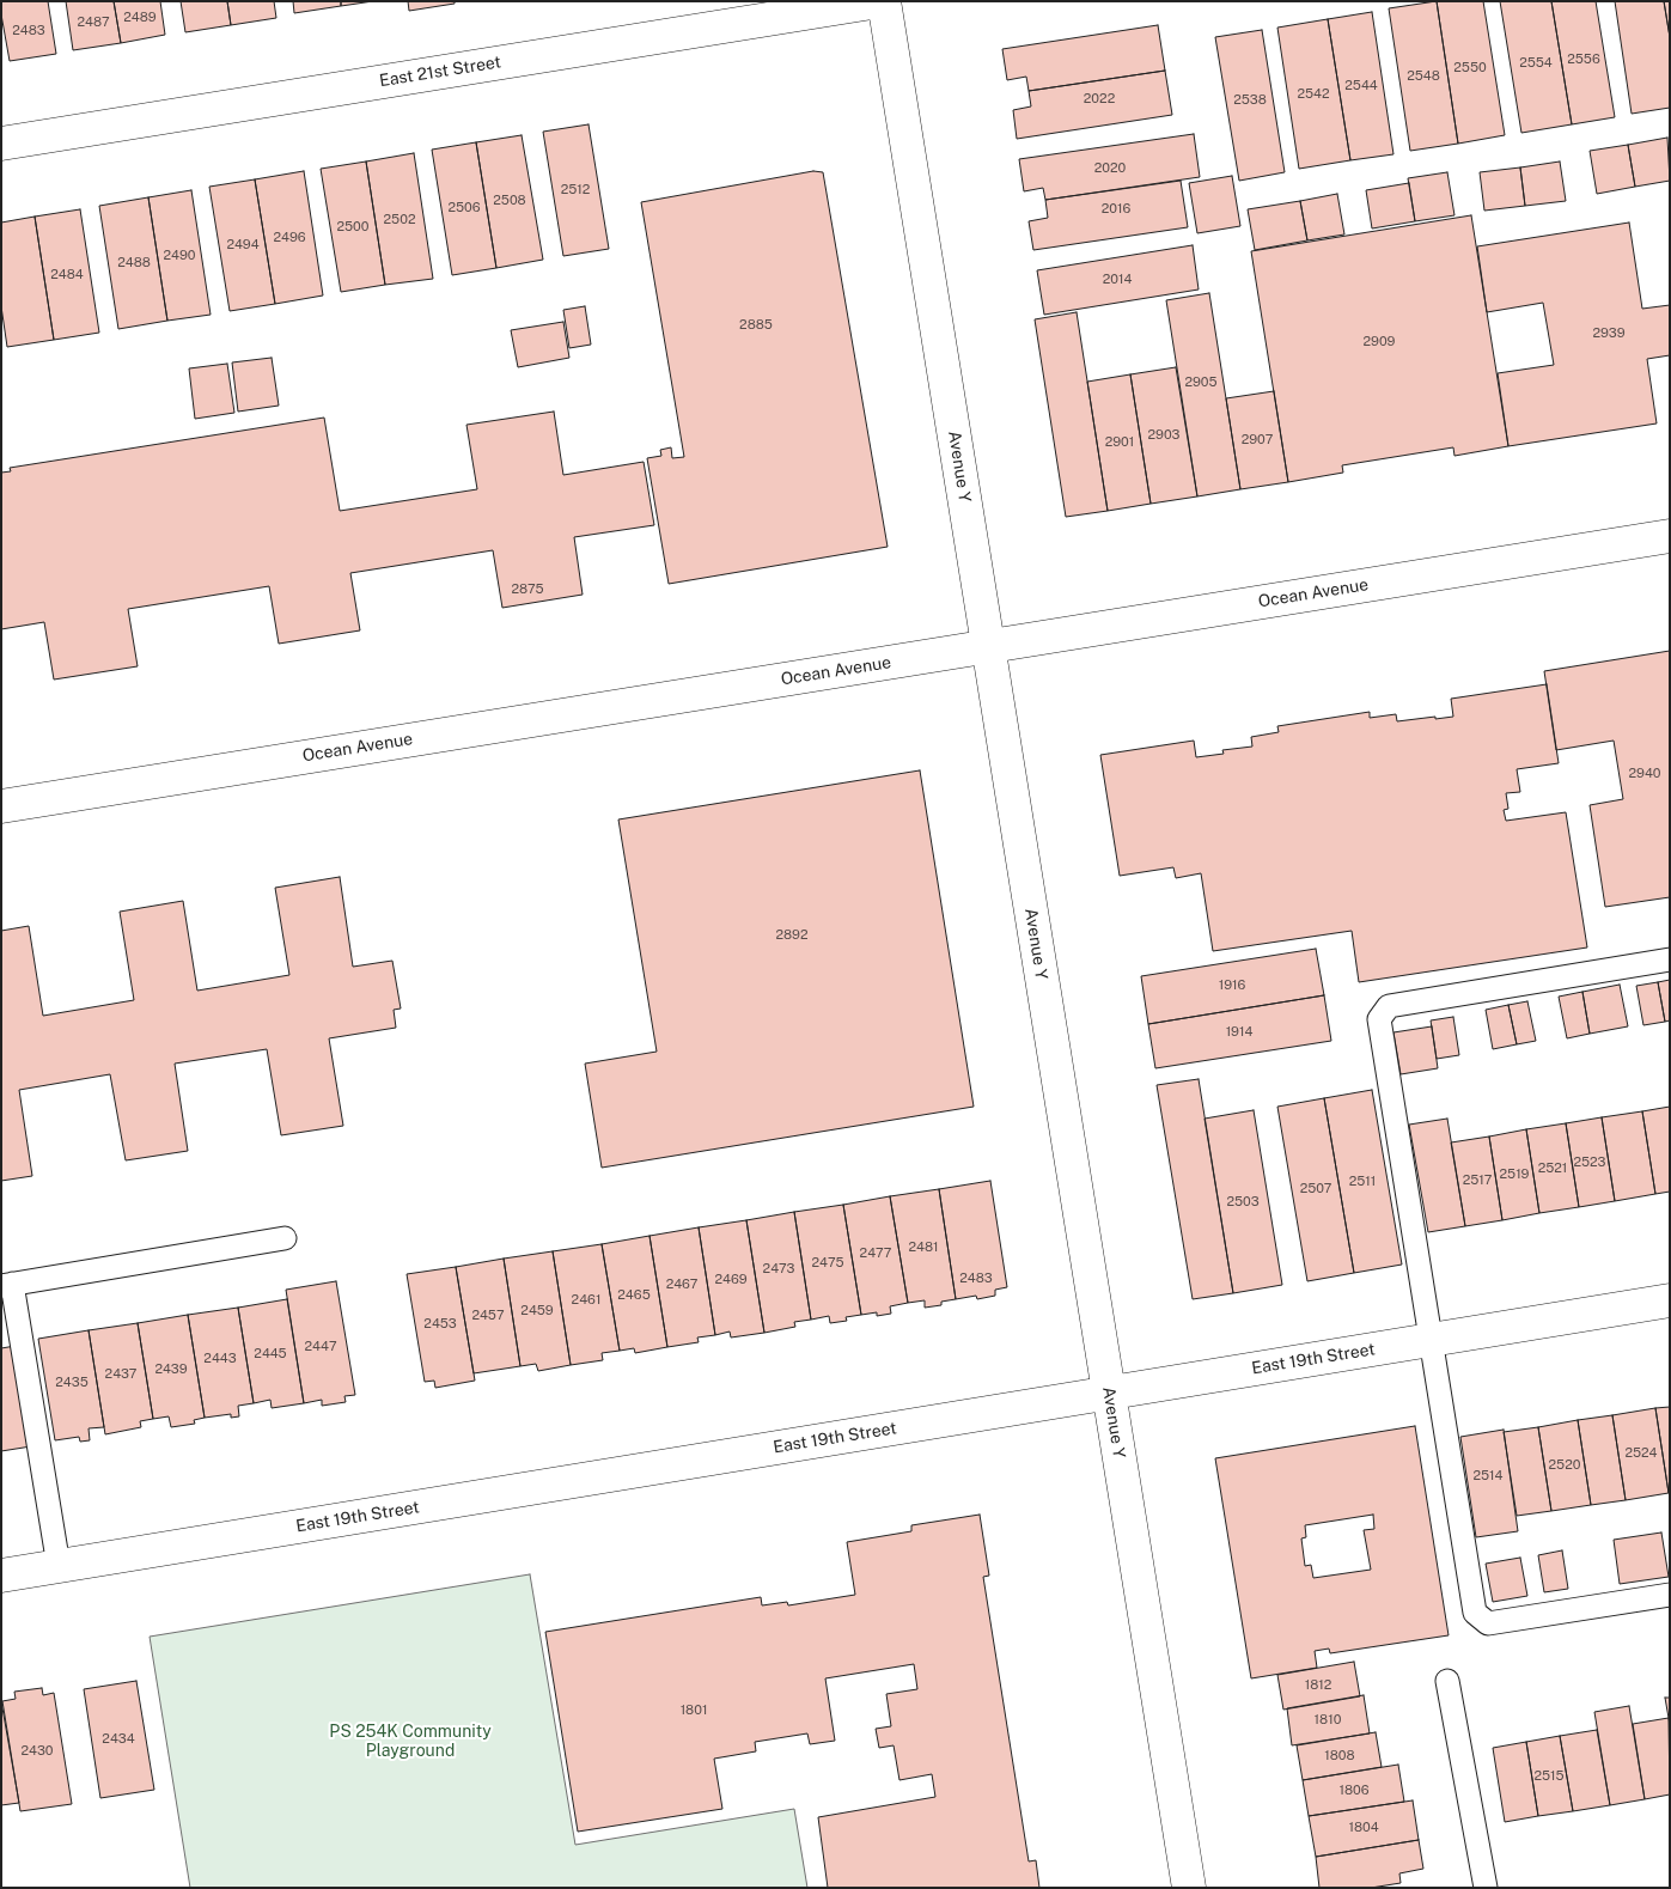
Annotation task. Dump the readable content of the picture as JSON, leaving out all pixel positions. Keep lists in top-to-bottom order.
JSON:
{
  "streets": {
    "street": [
      "East 21st Street",
      "Avenue Y",
      "Ocean Avenue",
      "East 19th Street"
    ]
  },
  "crossings": [
    ["Avenue Y", "Ocean Avenue"],
    ["Avenue Y", "East 19th Street"]
  ],
  "parks": ["PS 254K Community Playground"],
  "house_numbers": [
    "2489",
    "2487",
    "2483",
    "2556",
    "2554",
    "2550",
    "2548",
    "2544",
    "2542",
    "2022",
    "2538",
    "2020",
    "2512",
    "2508",
    "2506",
    "2016",
    "2502",
    "2500",
    "2496",
    "2494",
    "2490",
    "2488",
    "2484",
    "2014",
    "2885",
    "2939",
    "2909",
    "2905",
    "2903",
    "2907",
    "2901",
    "2875",
    "2940",
    "2892",
    "1916",
    "1914",
    "2523",
    "2521",
    "2519",
    "2517",
    "2511",
    "2507",
    "2503",
    "2481",
    "2477",
    "2475",
    "2473",
    "2483",
    "2469",
    "2467",
    "2465",
    "2461",
    "2459",
    "2457",
    "2453",
    "2447",
    "2445",
    "2443",
    "2439",
    "2437",
    "2435",
    "2524",
    "2520",
    "2514",
    "1812",
    "1801",
    "1810",
    "2434",
    "2430",
    "1808",
    "2515",
    "1806",
    "1804"
  ]
}
